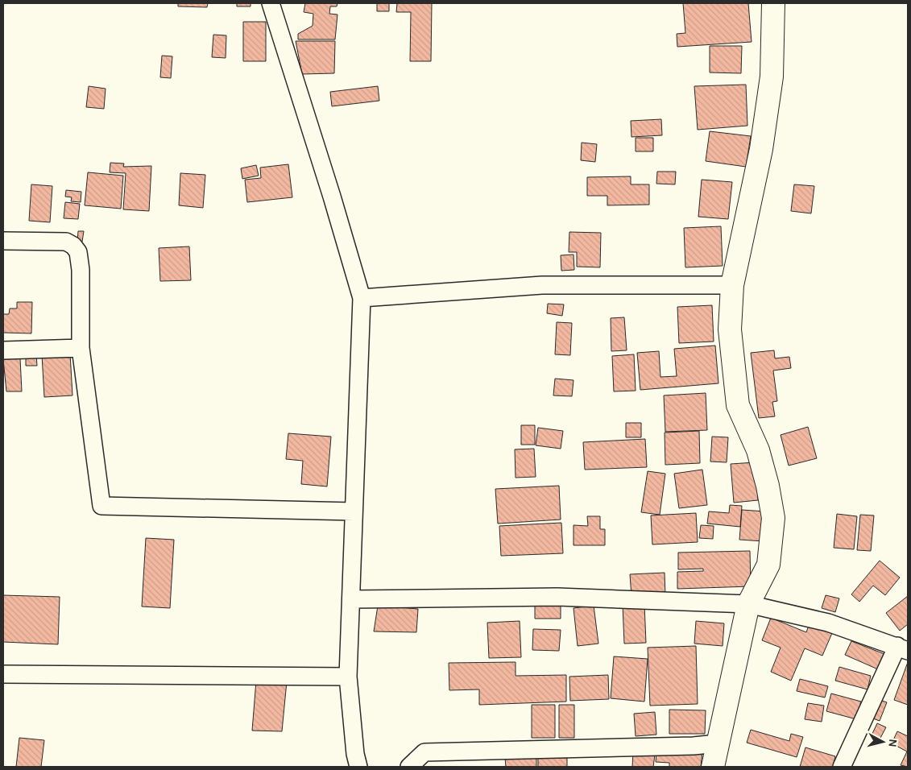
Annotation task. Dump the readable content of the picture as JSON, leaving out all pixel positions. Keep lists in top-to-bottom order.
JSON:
{
  "north": "right"
}
